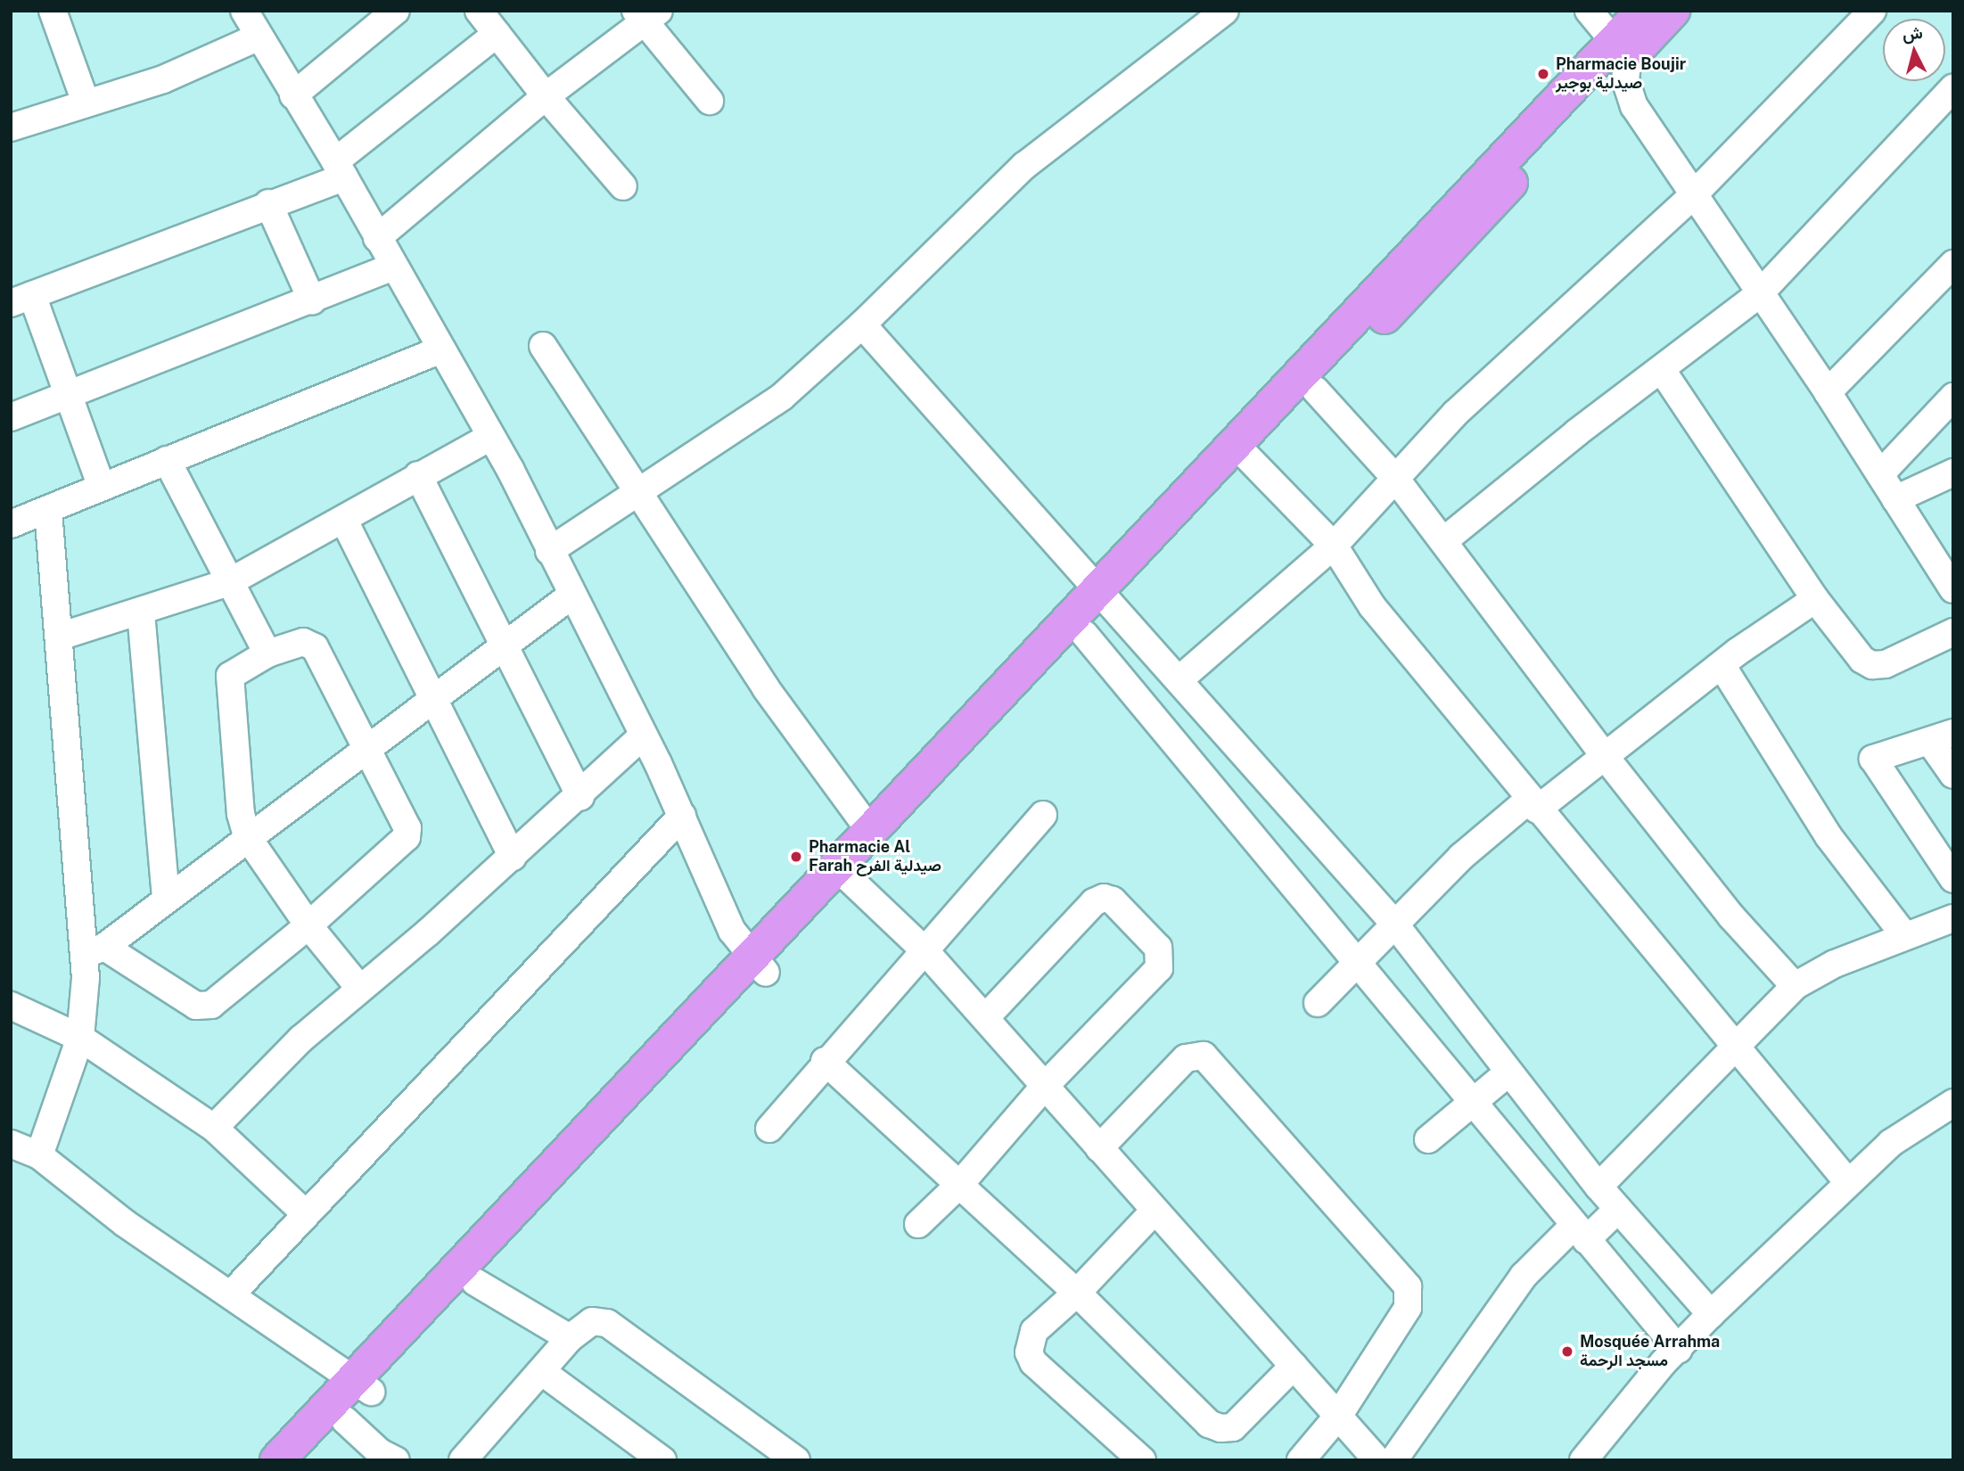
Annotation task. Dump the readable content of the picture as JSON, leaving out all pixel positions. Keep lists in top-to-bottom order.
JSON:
{
  "places": ["Pharmacie Boujir صيدلية بوجير", "Pharmacie Al Farah صيدلية الفرح", "Mosquée Arrahma مسجد الرحمة"],
  "north": "top"
}
